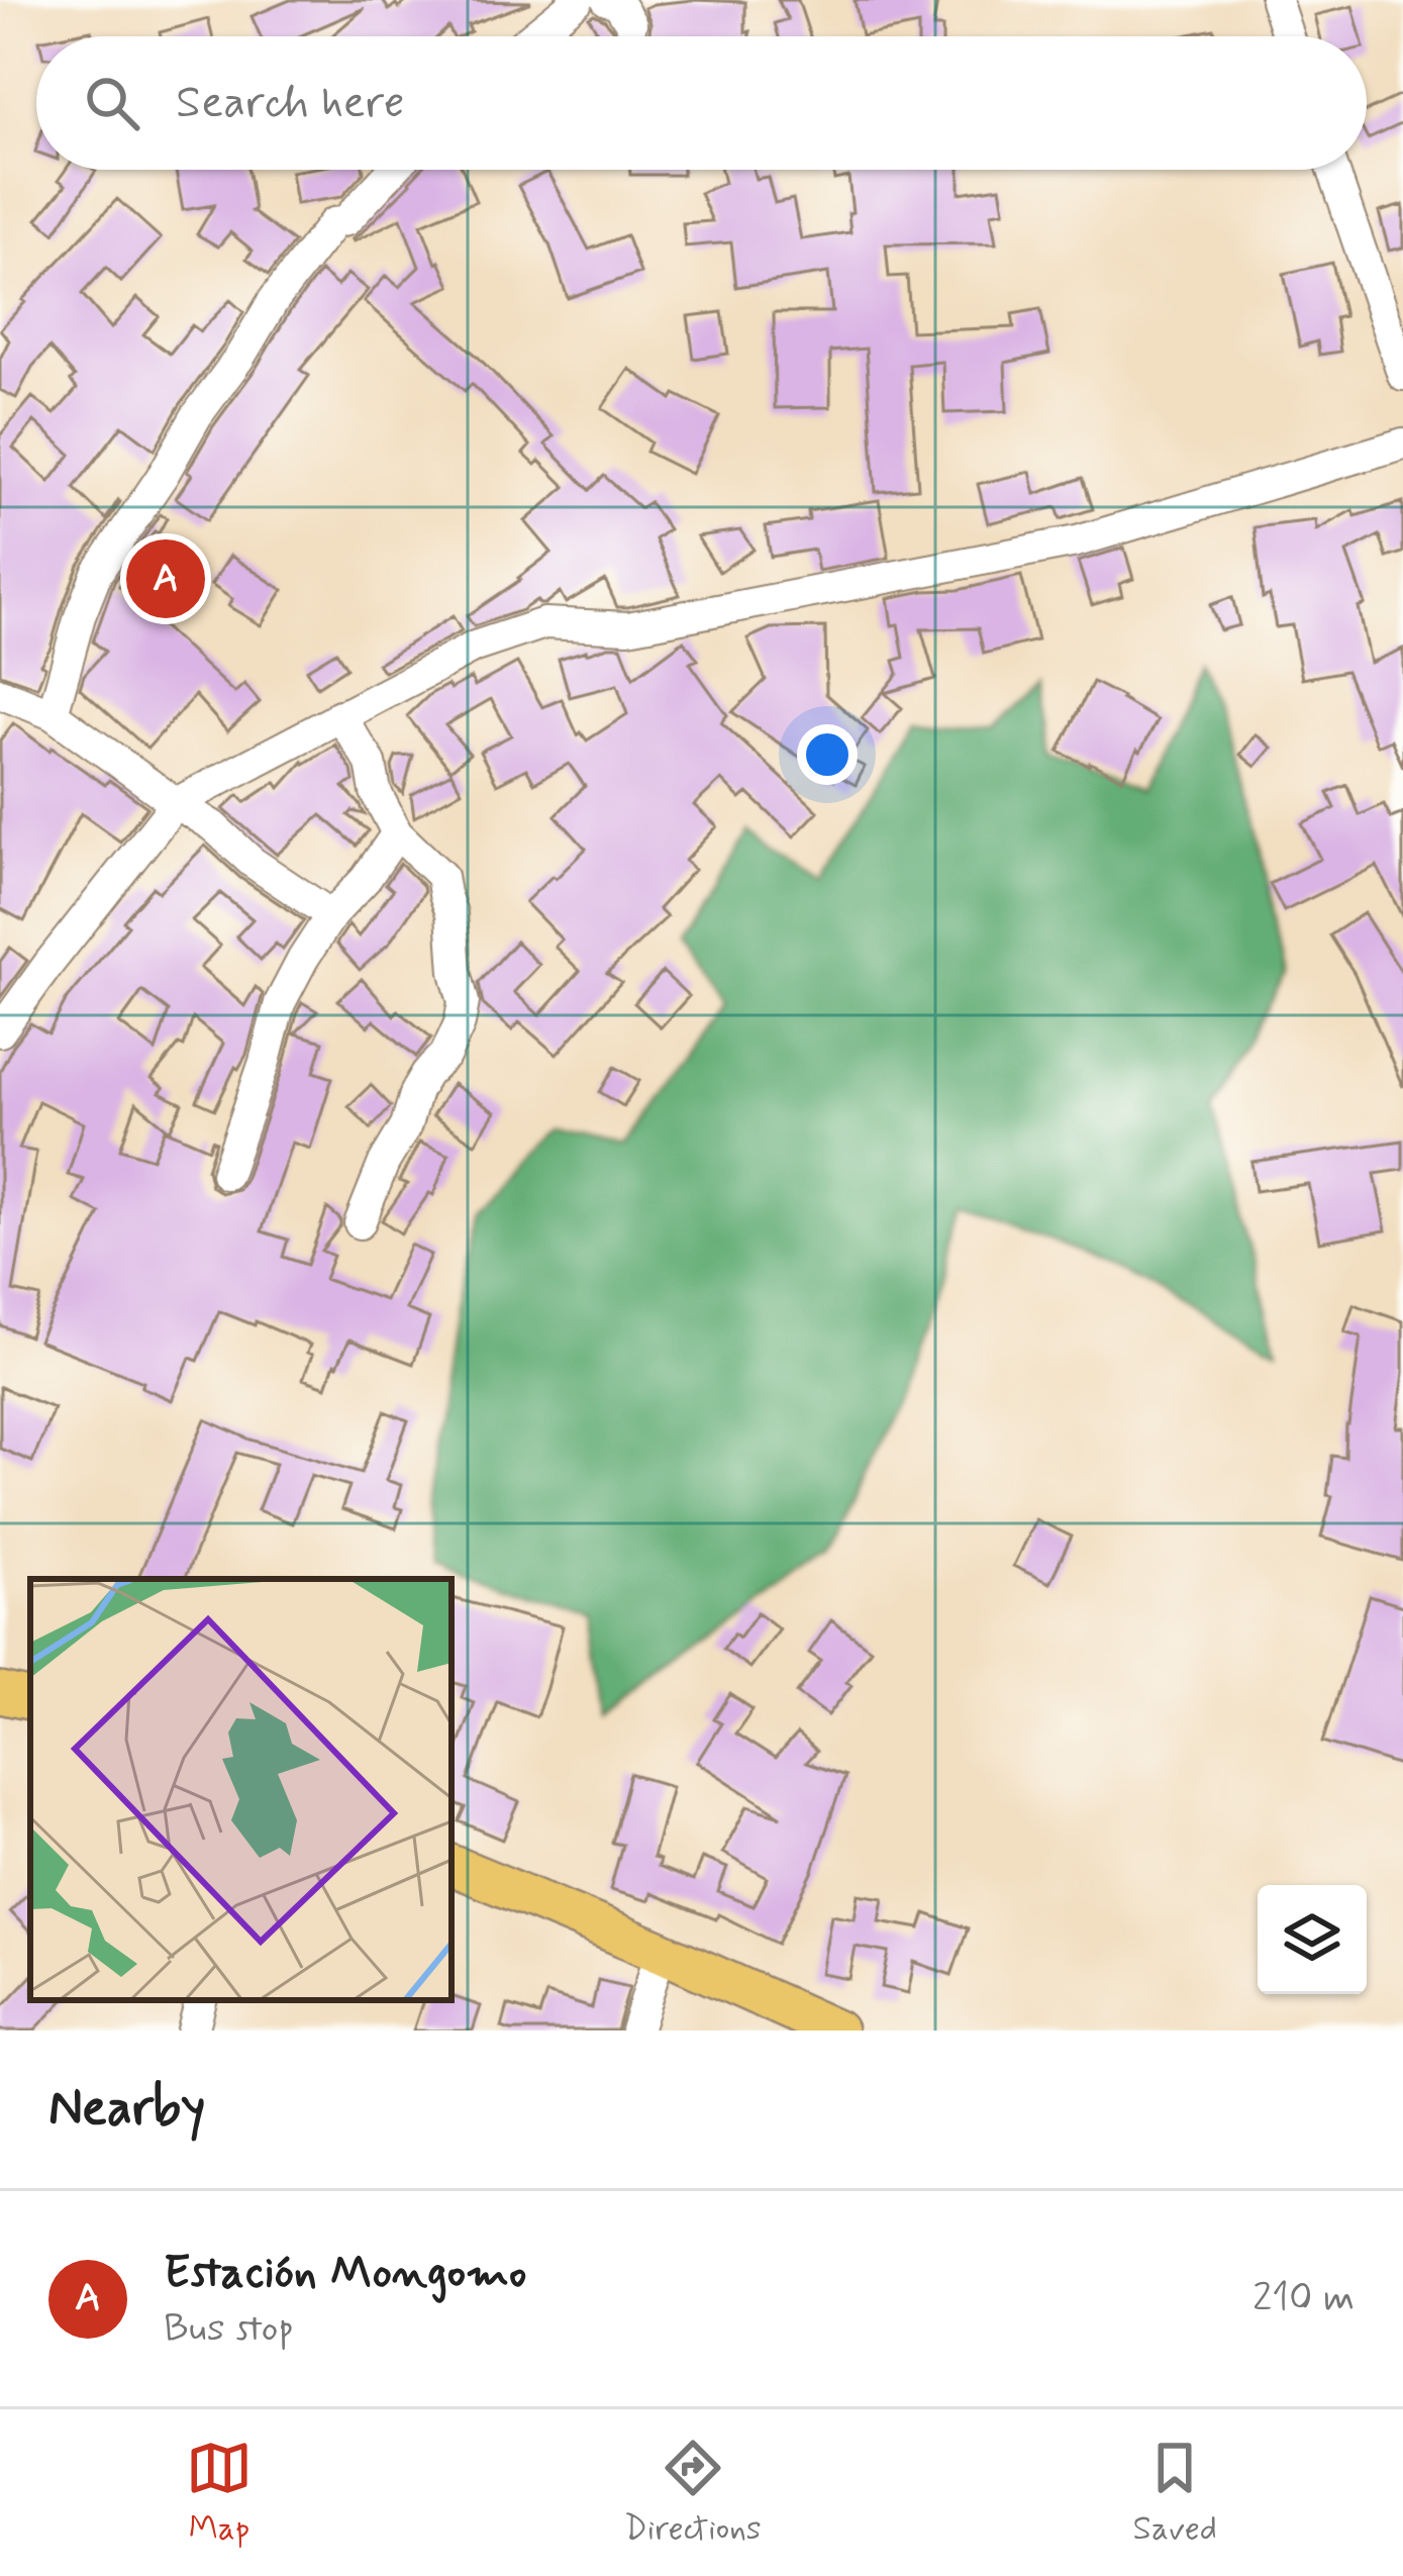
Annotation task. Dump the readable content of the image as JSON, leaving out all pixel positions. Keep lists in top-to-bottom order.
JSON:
{
  "page": {
    "search": "Search here",
    "pins": "A",
    "heading": "Nearby",
    "list": [
      {
        "mark": "A",
        "name": "Estación Mongomo",
        "note": "Bus stop",
        "value": "210 m"
      }
    ],
    "nav": ["Map", "Directions", "Saved"]
  }
}
